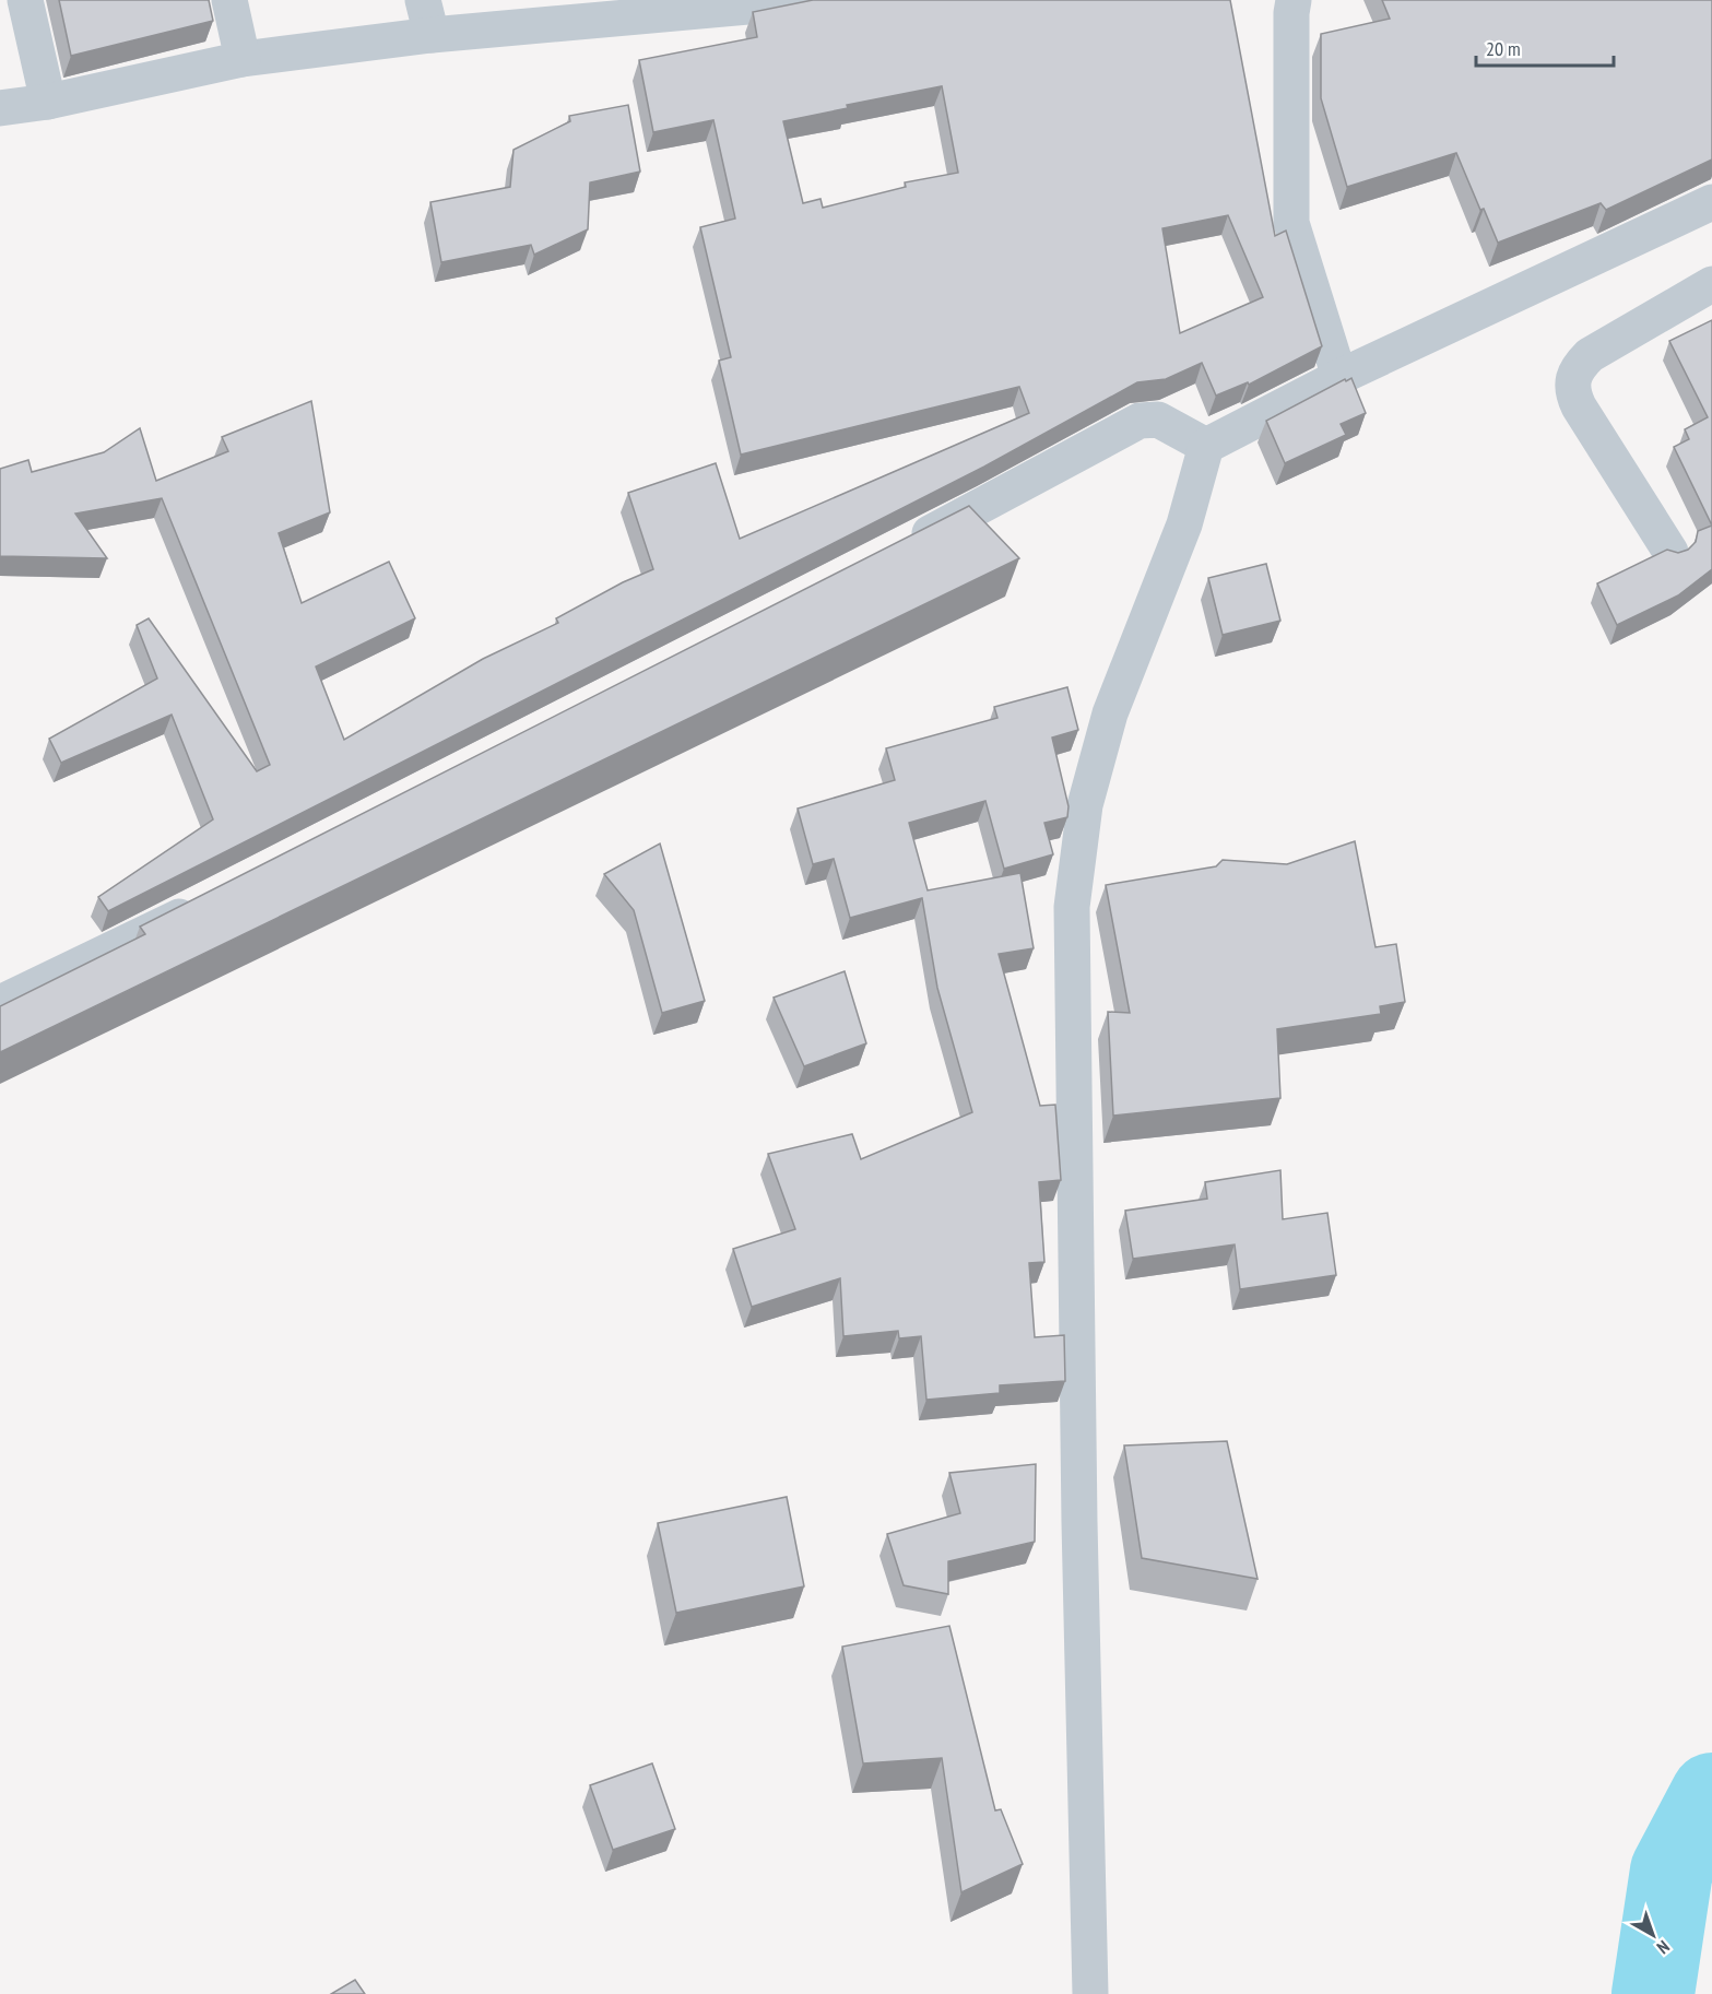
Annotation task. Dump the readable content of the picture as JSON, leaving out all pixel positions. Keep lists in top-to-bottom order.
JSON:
{
  "scale_bar": "20 m",
  "north": "bottom right"
}
